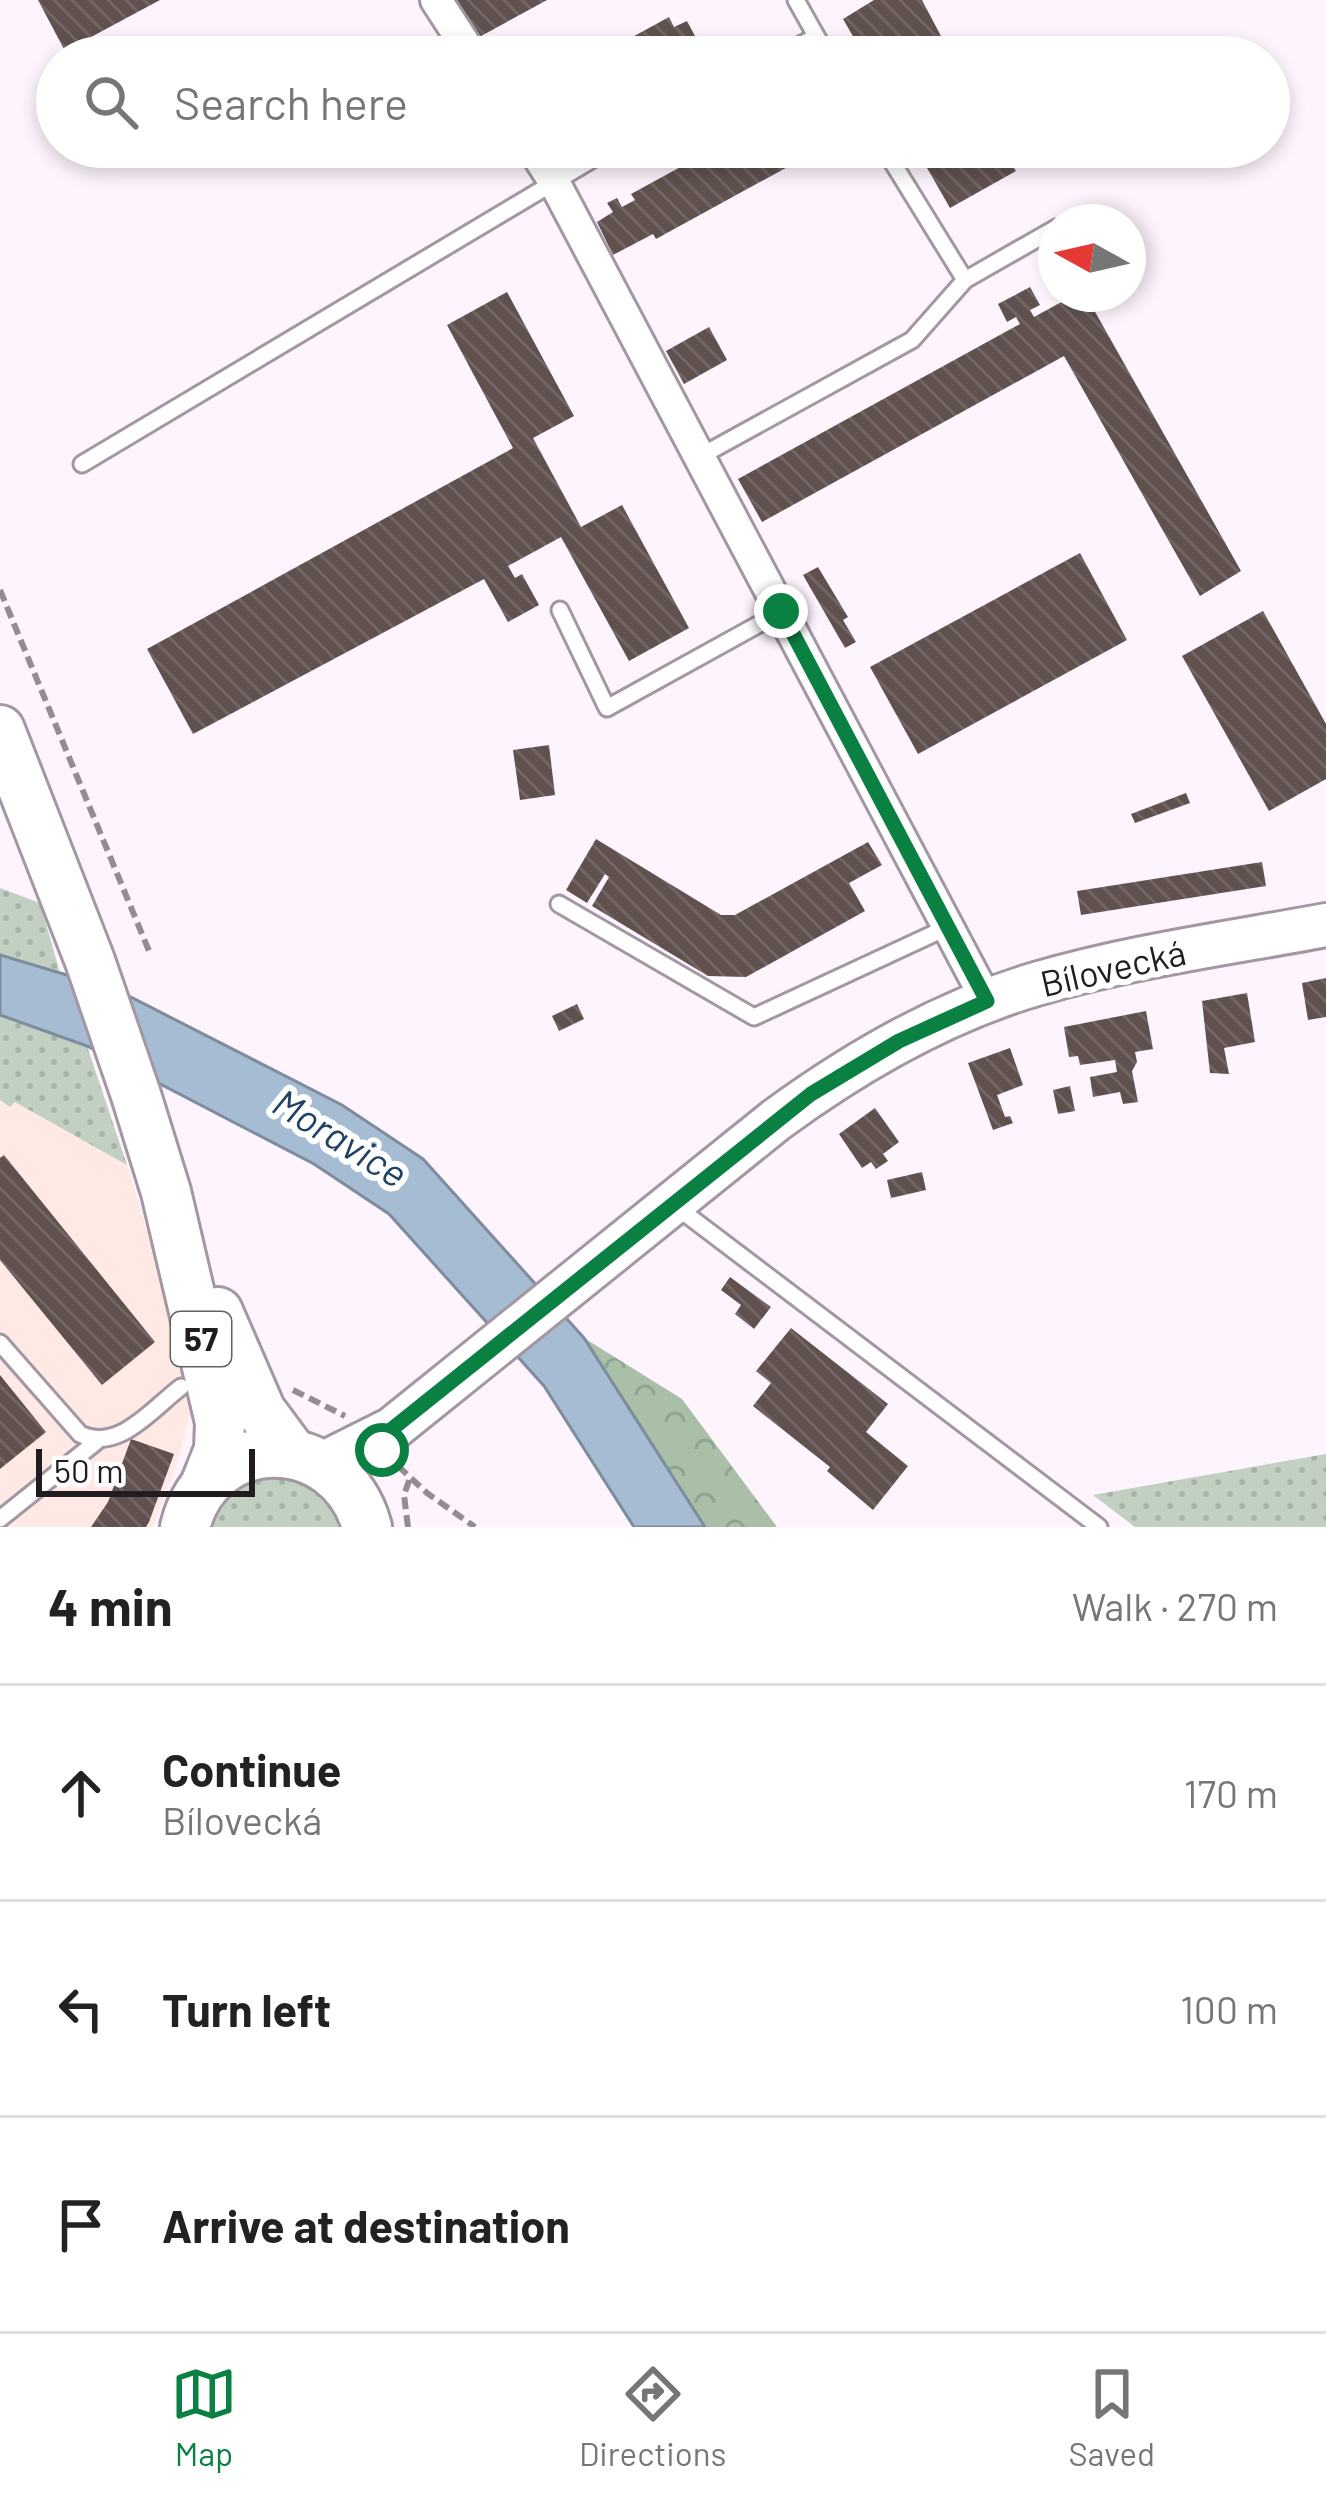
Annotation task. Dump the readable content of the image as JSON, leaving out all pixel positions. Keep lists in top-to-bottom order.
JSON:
{
  "streets": {
    "main road": ["Bílovecká", "57"]
  },
  "water": ["Moravice"],
  "scale_bar": "50 m",
  "north": "left",
  "page": {
    "search": "Search here",
    "scale": "50 m",
    "heading": ["4 min", "Walk · 270 m"],
    "list": [
      ["Continue", "Bílovecká", "170 m"],
      ["Turn left", "100 m"],
      "Arrive at destination"
    ],
    "nav": ["Map", "Directions", "Saved"]
  }
}
